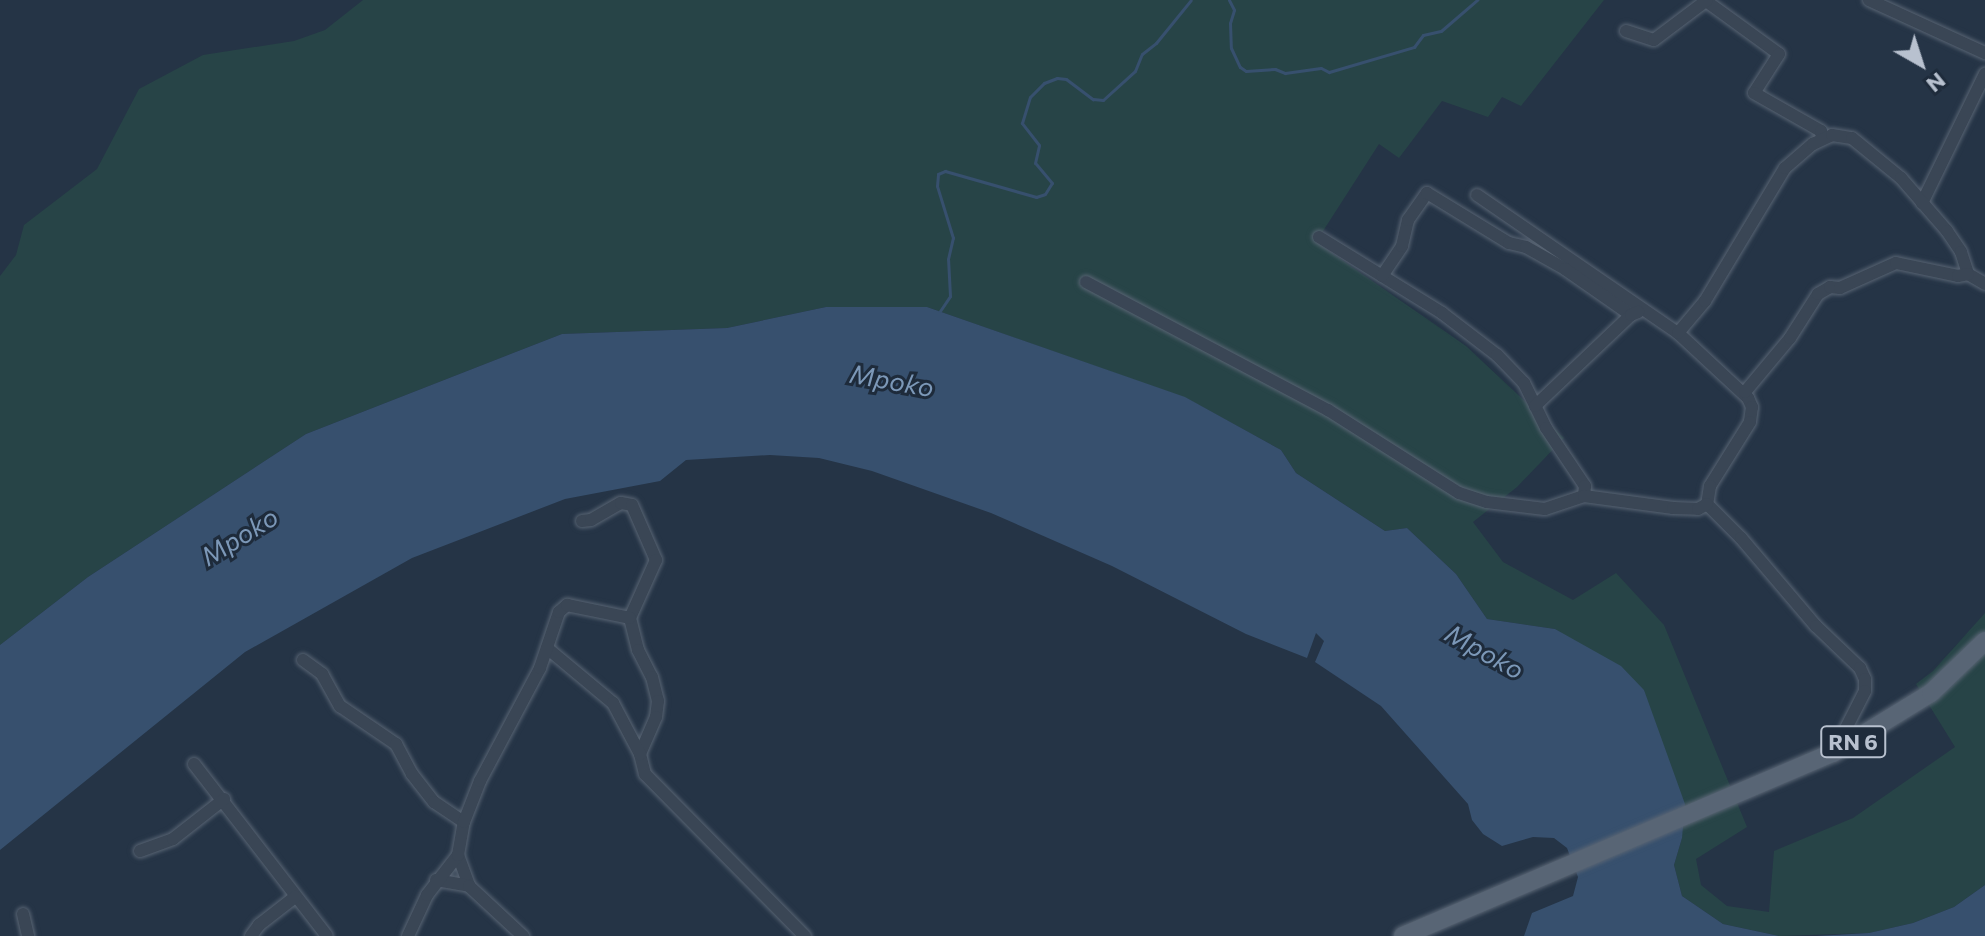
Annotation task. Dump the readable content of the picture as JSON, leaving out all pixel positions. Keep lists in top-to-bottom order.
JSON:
{
  "streets": {
    "main road": ["RN 6"]
  },
  "water": ["Mpoko"],
  "north": "bottom right"
}
